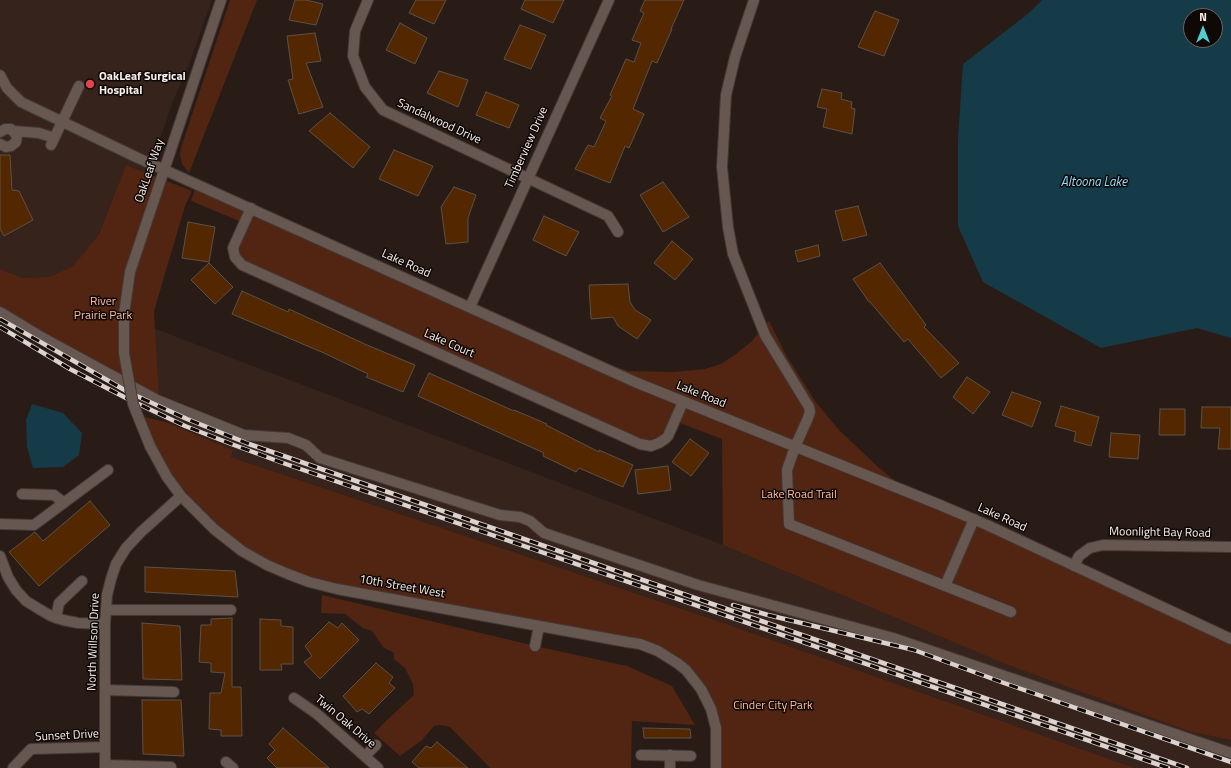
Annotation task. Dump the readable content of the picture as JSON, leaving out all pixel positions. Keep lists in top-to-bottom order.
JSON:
{
  "streets": {
    "street": [
      "Sandalwood Drive",
      "Timberview Drive",
      "OakLeaf Way",
      "Lake Road",
      "Lake Court",
      "Moonlight Bay Road",
      "10th Street West",
      "North Willson Drive",
      "Twin Oak Drive",
      "Sunset Drive"
    ]
  },
  "crossings": [
    ["Sandalwood Drive", "Timberview Drive"],
    ["Timberview Drive", "Lake Road"],
    ["OakLeaf Way", "Lake Road"],
    ["OakLeaf Way", "10th Street West"],
    ["Lake Road", "Lake Court"],
    ["Lake Road", "Moonlight Bay Road"],
    ["10th Street West", "North Willson Drive"],
    ["North Willson Drive", "Sunset Drive"]
  ],
  "water": ["Altoona Lake"],
  "parks": ["River Prairie Park", "Lake Road Trail", "Cinder City Park"],
  "places": ["OakLeaf Surgical Hospital"],
  "north": "top"
}
